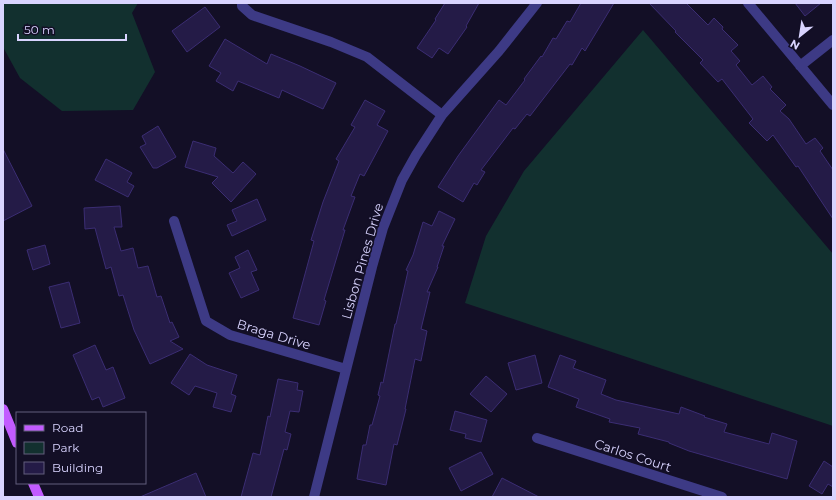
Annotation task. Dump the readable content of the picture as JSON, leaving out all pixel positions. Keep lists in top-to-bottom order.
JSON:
{
  "streets": {
    "street": ["Lisbon Pines Drive", "Braga Drive", "Carlos Court"]
  },
  "crossings": [
    ["Lisbon Pines Drive", "Braga Drive"]
  ],
  "legend": ["Road", "Park", "Building"],
  "scale_bar": "50 m",
  "north": "bottom left"
}
